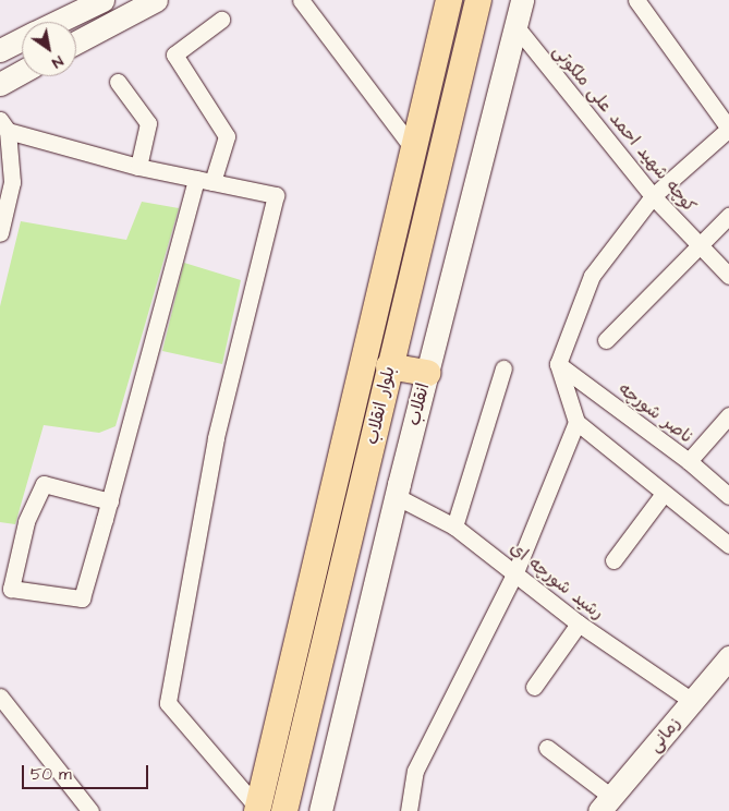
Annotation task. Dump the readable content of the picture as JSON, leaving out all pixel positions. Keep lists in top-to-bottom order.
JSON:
{
  "streets": {
    "main road": ["بلوار انقلاب"],
    "street": [
      "کوچه شهید احمد علی ملکوتی",
      "انقلاب",
      "ناصر شورچه",
      "رشید شورچه ای",
      "زمانی"
    ]
  },
  "crossings": [
    ["کوچه شهید احمد علی ملکوتی", "انقلاب"],
    ["انقلاب", "رشید شورچه ای"],
    ["رشید شورچه ای", "زمانی"]
  ],
  "scale_bar": "50 m",
  "north": "bottom right"
}
